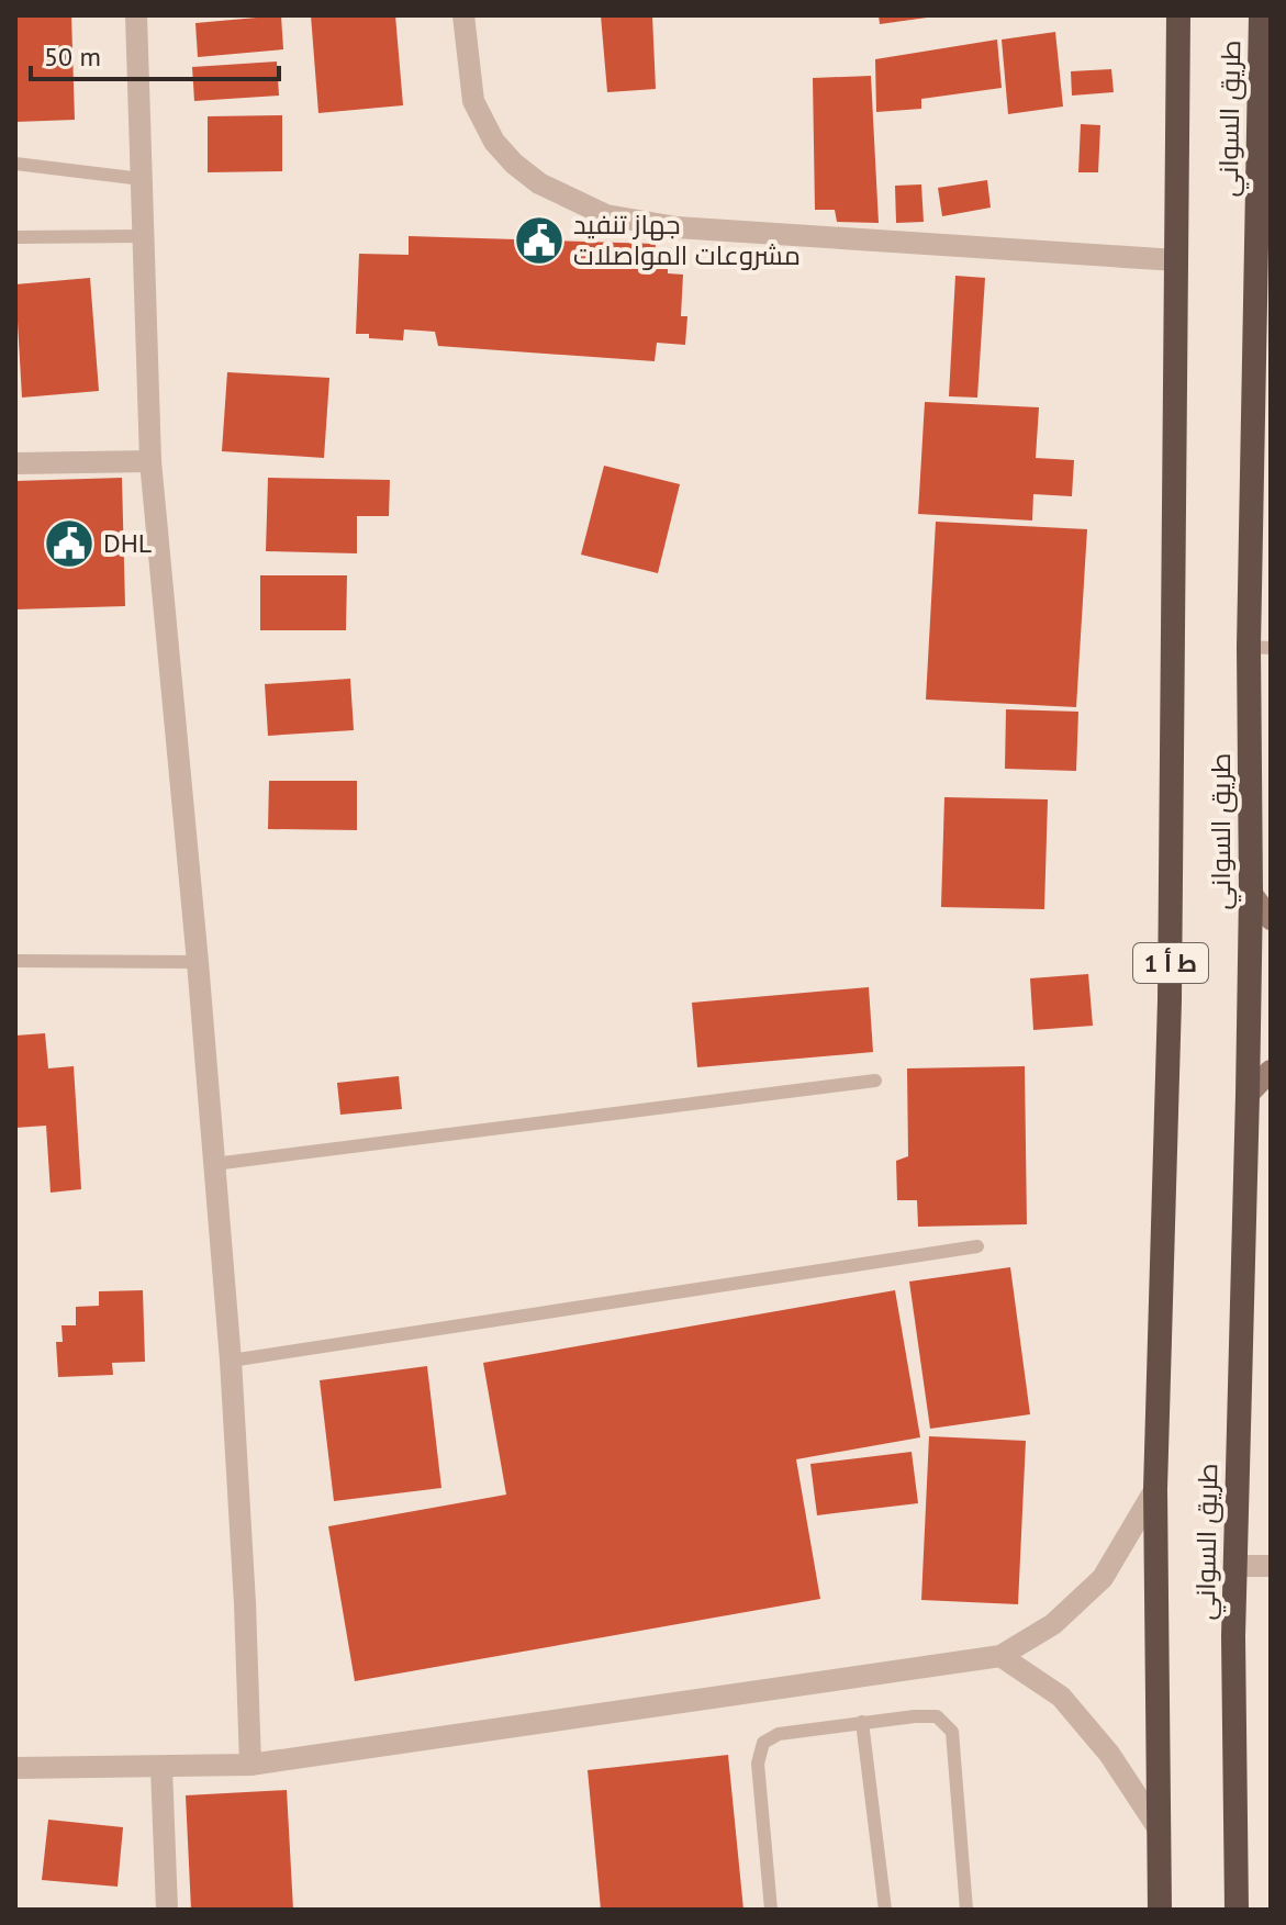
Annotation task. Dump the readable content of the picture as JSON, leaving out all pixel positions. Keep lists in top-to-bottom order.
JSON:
{
  "streets": {
    "highway": ["طريق السواني", "ط أ 1"]
  },
  "places": {
    "public building": ["جهاز تنفيد مشروعات المواصلات", "DHL"]
  },
  "scale_bar": "50 m"
}
